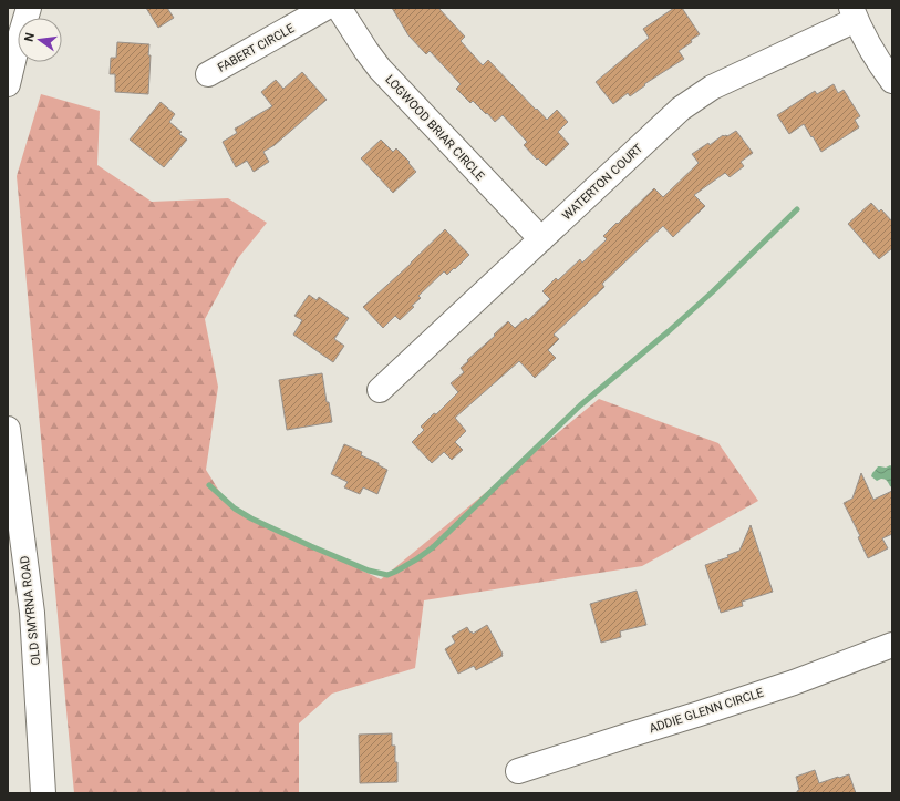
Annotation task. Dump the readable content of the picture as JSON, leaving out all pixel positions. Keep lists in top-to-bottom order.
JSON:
{
  "streets": {
    "street": [
      "FABERT CIRCLE",
      "LOGWOOD BRIAR CIRCLE",
      "WATERTON COURT",
      "OLD SMYRNA ROAD",
      "ADDIE GLENN CIRCLE"
    ]
  },
  "crossings": [
    ["LOGWOOD BRIAR CIRCLE", "WATERTON COURT"]
  ],
  "north": "left"
}
